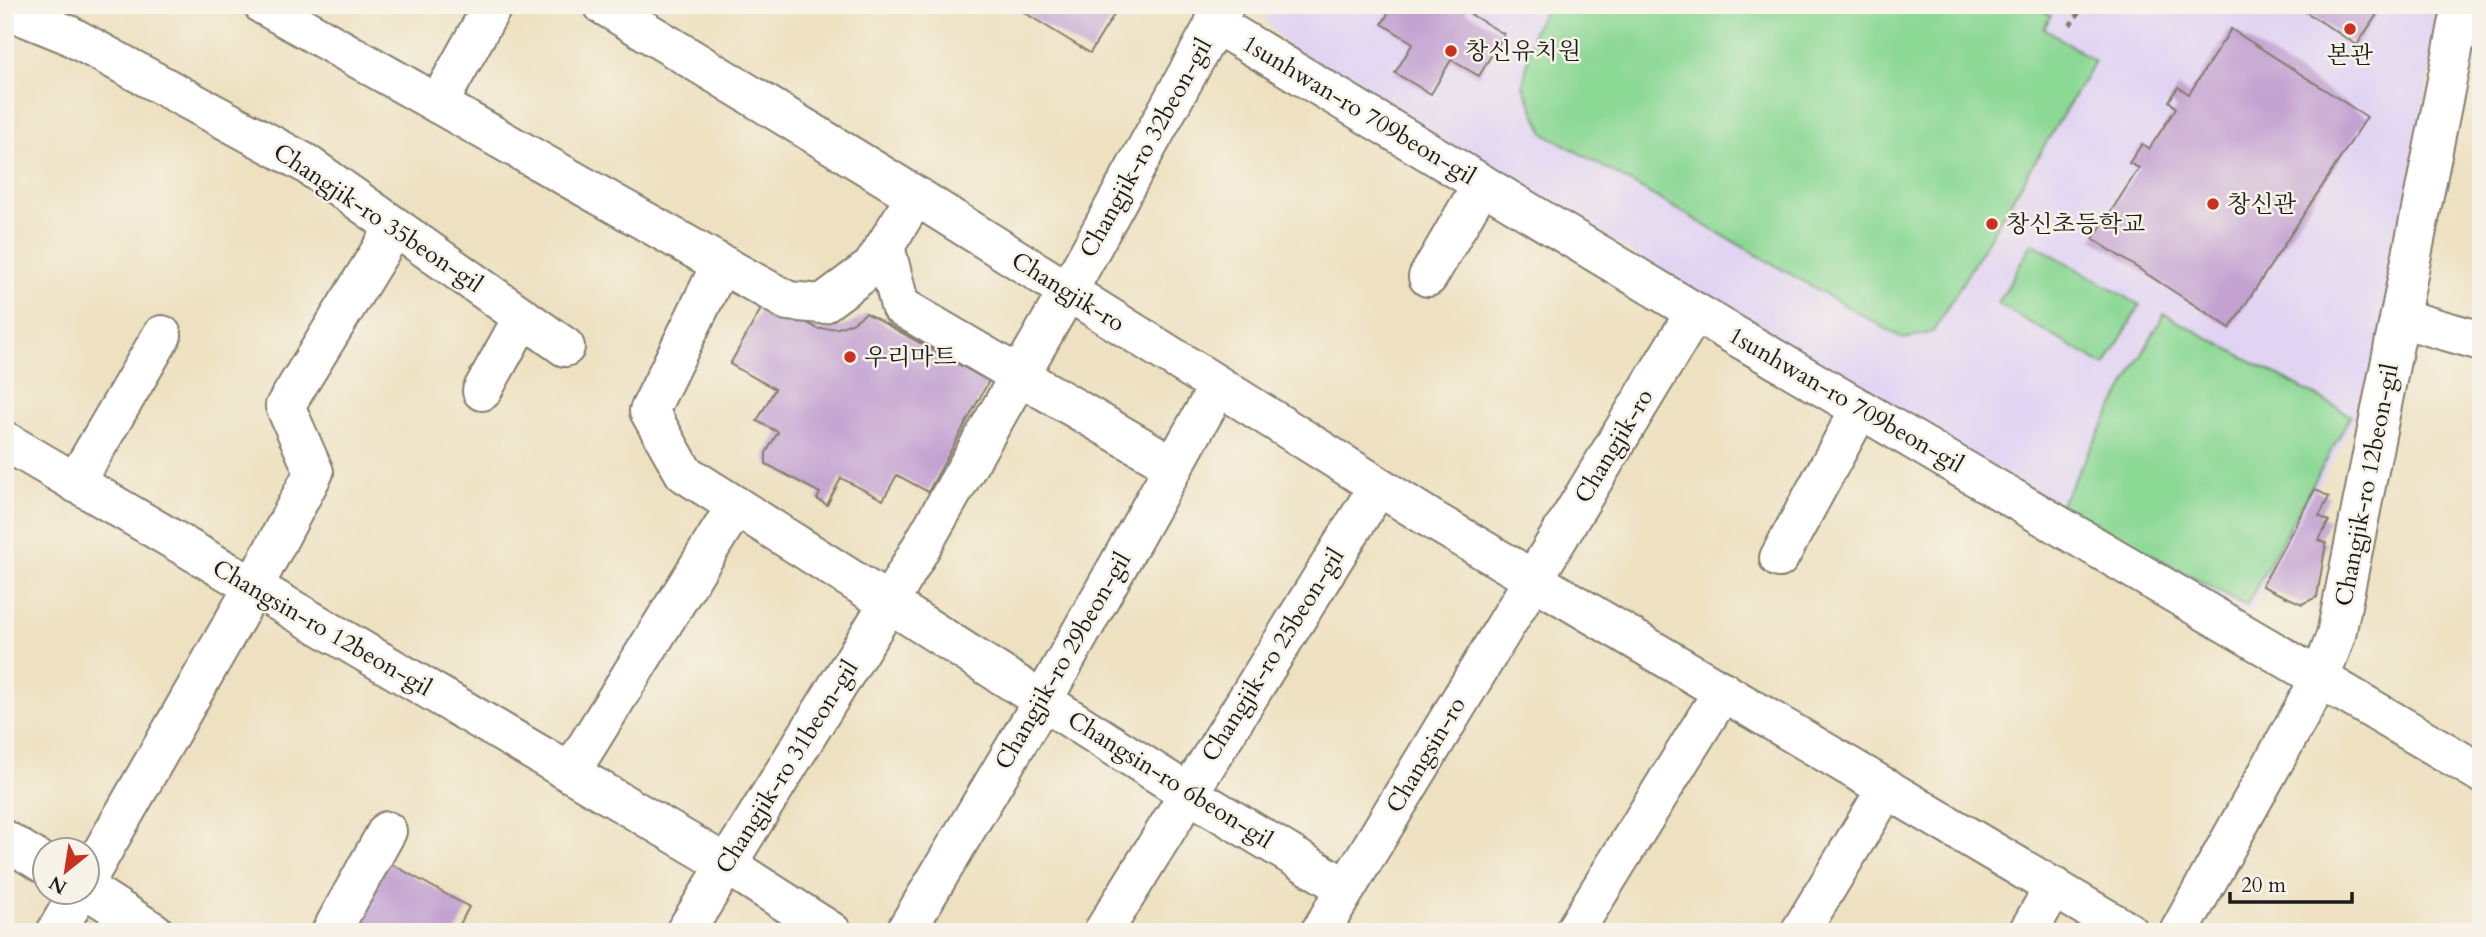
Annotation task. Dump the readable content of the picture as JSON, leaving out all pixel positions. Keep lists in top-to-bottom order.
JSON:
{
  "streets": {
    "street": [
      "1sunhwan-ro 709beon-gil",
      "Changjik-ro 32beon-gil",
      "Changjik-ro 35beon-gil",
      "Changjik-ro",
      "Changjik-ro 12beon-gil",
      "Changsin-ro 12beon-gil",
      "Changjik-ro 25beon-gil",
      "Changjik-ro 29beon-gil",
      "Changsin-ro",
      "Changjik-ro 31beon-gil",
      "Changsin-ro 6beon-gil"
    ]
  },
  "crossings": [
    ["1sunhwan-ro 709beon-gil", "Changjik-ro 32beon-gil"],
    ["1sunhwan-ro 709beon-gil", "Changjik-ro"],
    ["1sunhwan-ro 709beon-gil", "Changjik-ro 12beon-gil"],
    ["Changjik-ro 32beon-gil", "Changjik-ro"],
    ["Changjik-ro 32beon-gil", "Changjik-ro 31beon-gil"],
    ["Changjik-ro", "Changjik-ro 25beon-gil"],
    ["Changjik-ro", "Changjik-ro 29beon-gil"],
    ["Changjik-ro", "Changsin-ro"],
    ["Changjik-ro", "Changjik-ro 31beon-gil"],
    ["Changsin-ro 12beon-gil", "Changjik-ro 31beon-gil"],
    ["Changjik-ro 25beon-gil", "Changsin-ro 6beon-gil"],
    ["Changjik-ro 29beon-gil", "Changsin-ro 6beon-gil"],
    ["Changsin-ro", "Changsin-ro 6beon-gil"],
    ["Changjik-ro 31beon-gil", "Changsin-ro 6beon-gil"]
  ],
  "places": [
    "본관",
    "창신유치원",
    "창신관",
    "창신초등학교",
    "우리마트"
  ],
  "scale_bar": "20 m",
  "north": "bottom left"
}
